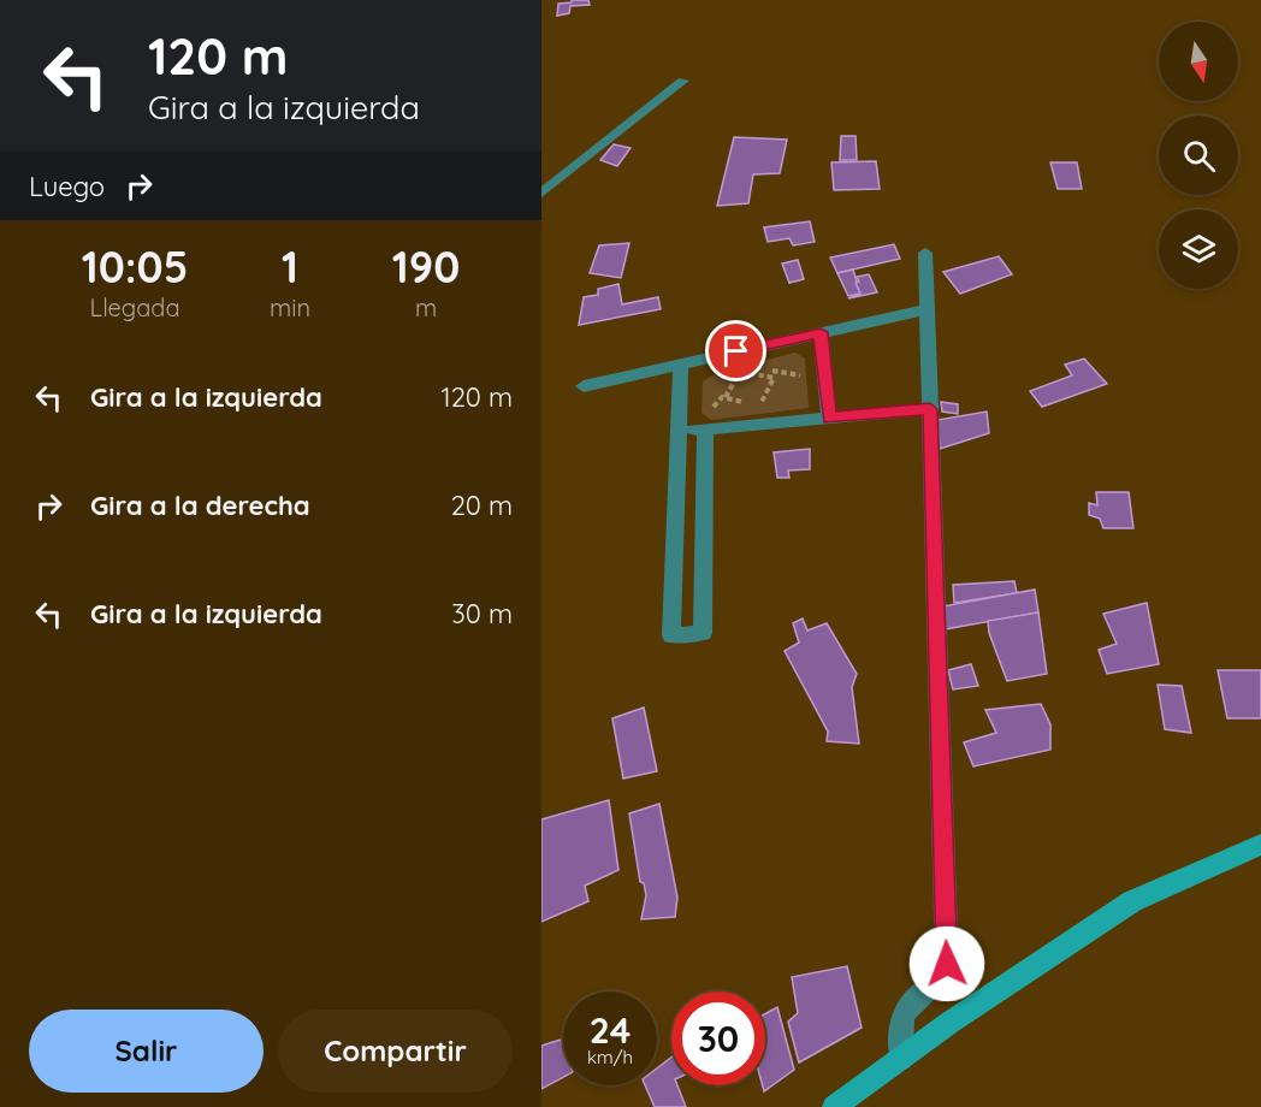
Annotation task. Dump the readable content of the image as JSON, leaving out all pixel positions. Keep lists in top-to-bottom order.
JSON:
{
  "north": "bottom",
  "page": {
    "turn": ["120 m", "Gira a la izquierda"],
    "then": "Luego",
    "eta": [
      "10:05",
      "Llegada",
      "1",
      "min",
      "190",
      "m"
    ],
    "list": [
      {
        "name": "Gira a la izquierda",
        "value": "120 m"
      },
      {
        "name": "Gira a la derecha",
        "value": "20 m"
      },
      {
        "name": "Gira a la izquierda",
        "value": "30 m"
      }
    ],
    "speed": "24 km/h",
    "limit": "30",
    "buttons": ["Salir", "Compartir"]
  }
}
